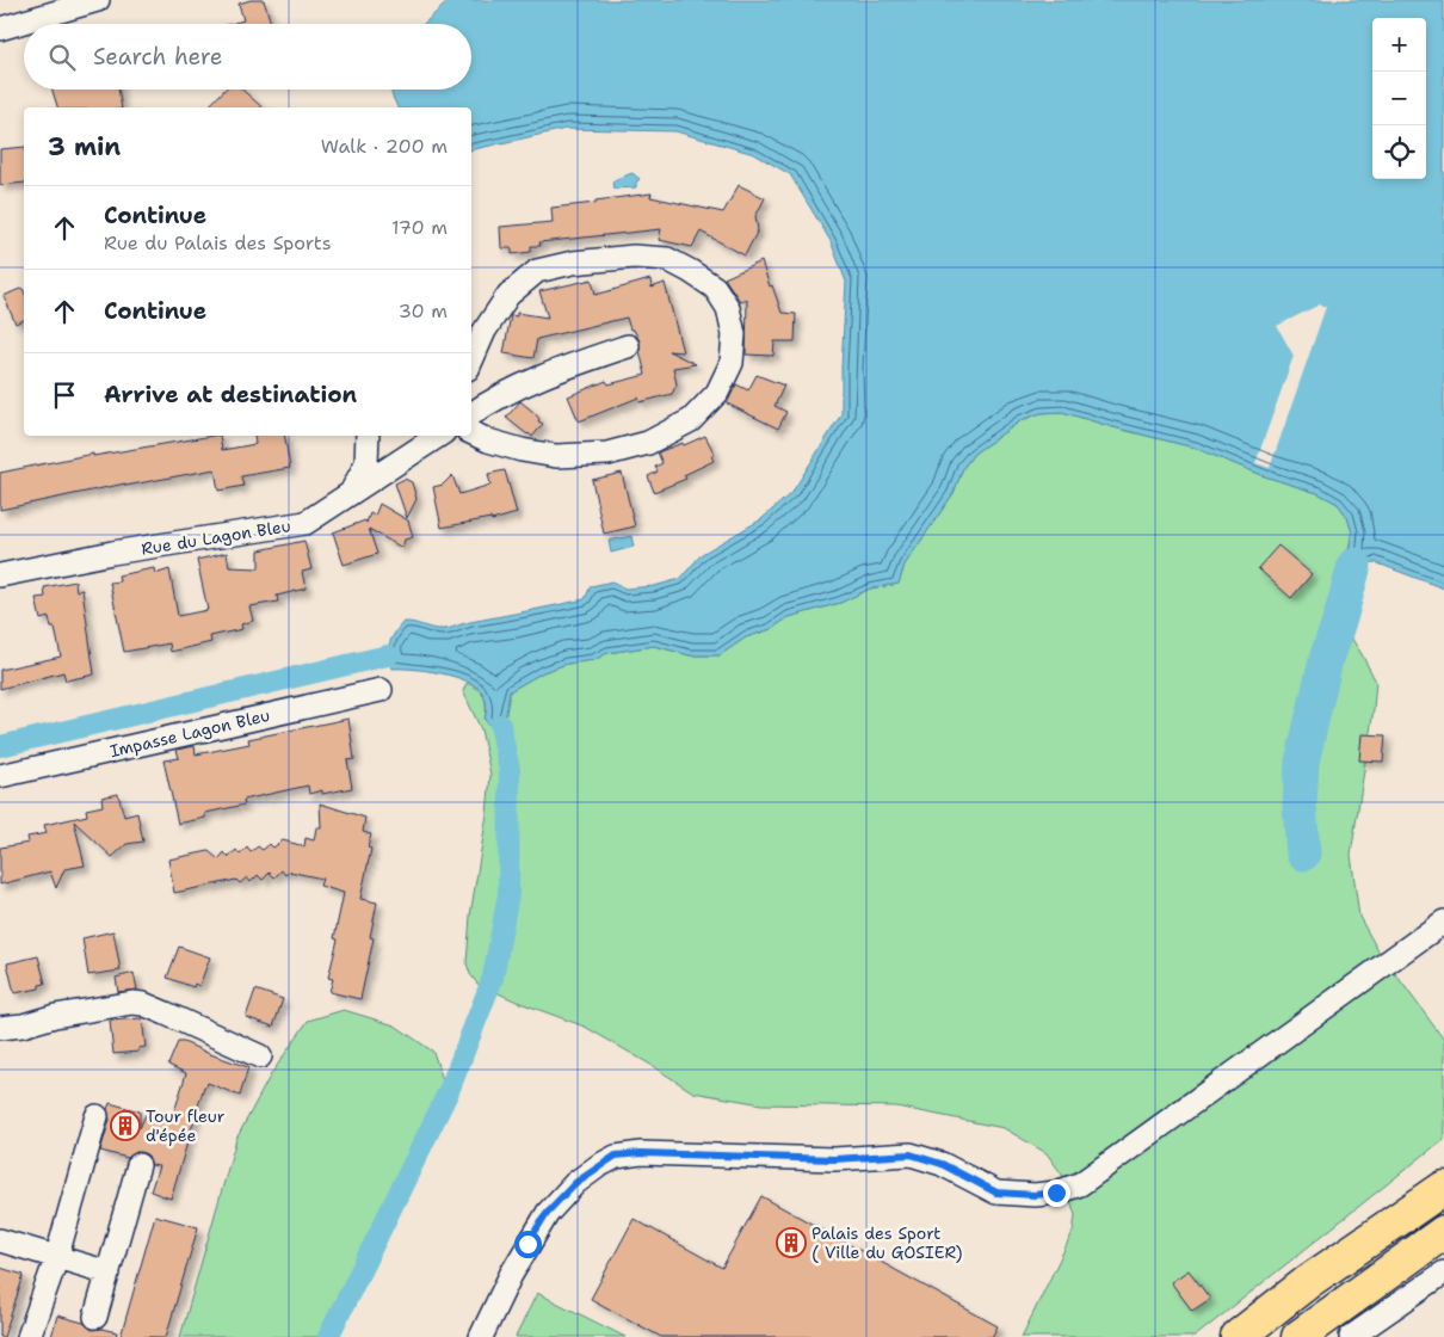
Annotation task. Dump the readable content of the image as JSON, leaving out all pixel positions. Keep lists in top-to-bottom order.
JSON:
{
  "streets": {
    "street": ["Rue du Lagon Bleu", "Impasse Lagon Bleu"]
  },
  "places": {
    "building": ["Tour fleur d'épée", "Palais des Sport ( Ville du GOSIER)"]
  },
  "page": {
    "map_buttons": ["+", "−"],
    "search": "Search here",
    "heading": ["3 min", "Walk · 200 m"],
    "list": [
      ["Continue", "Rue du Palais des Sports", "170 m"],
      ["Continue", "30 m"],
      "Arrive at destination"
    ]
  }
}
